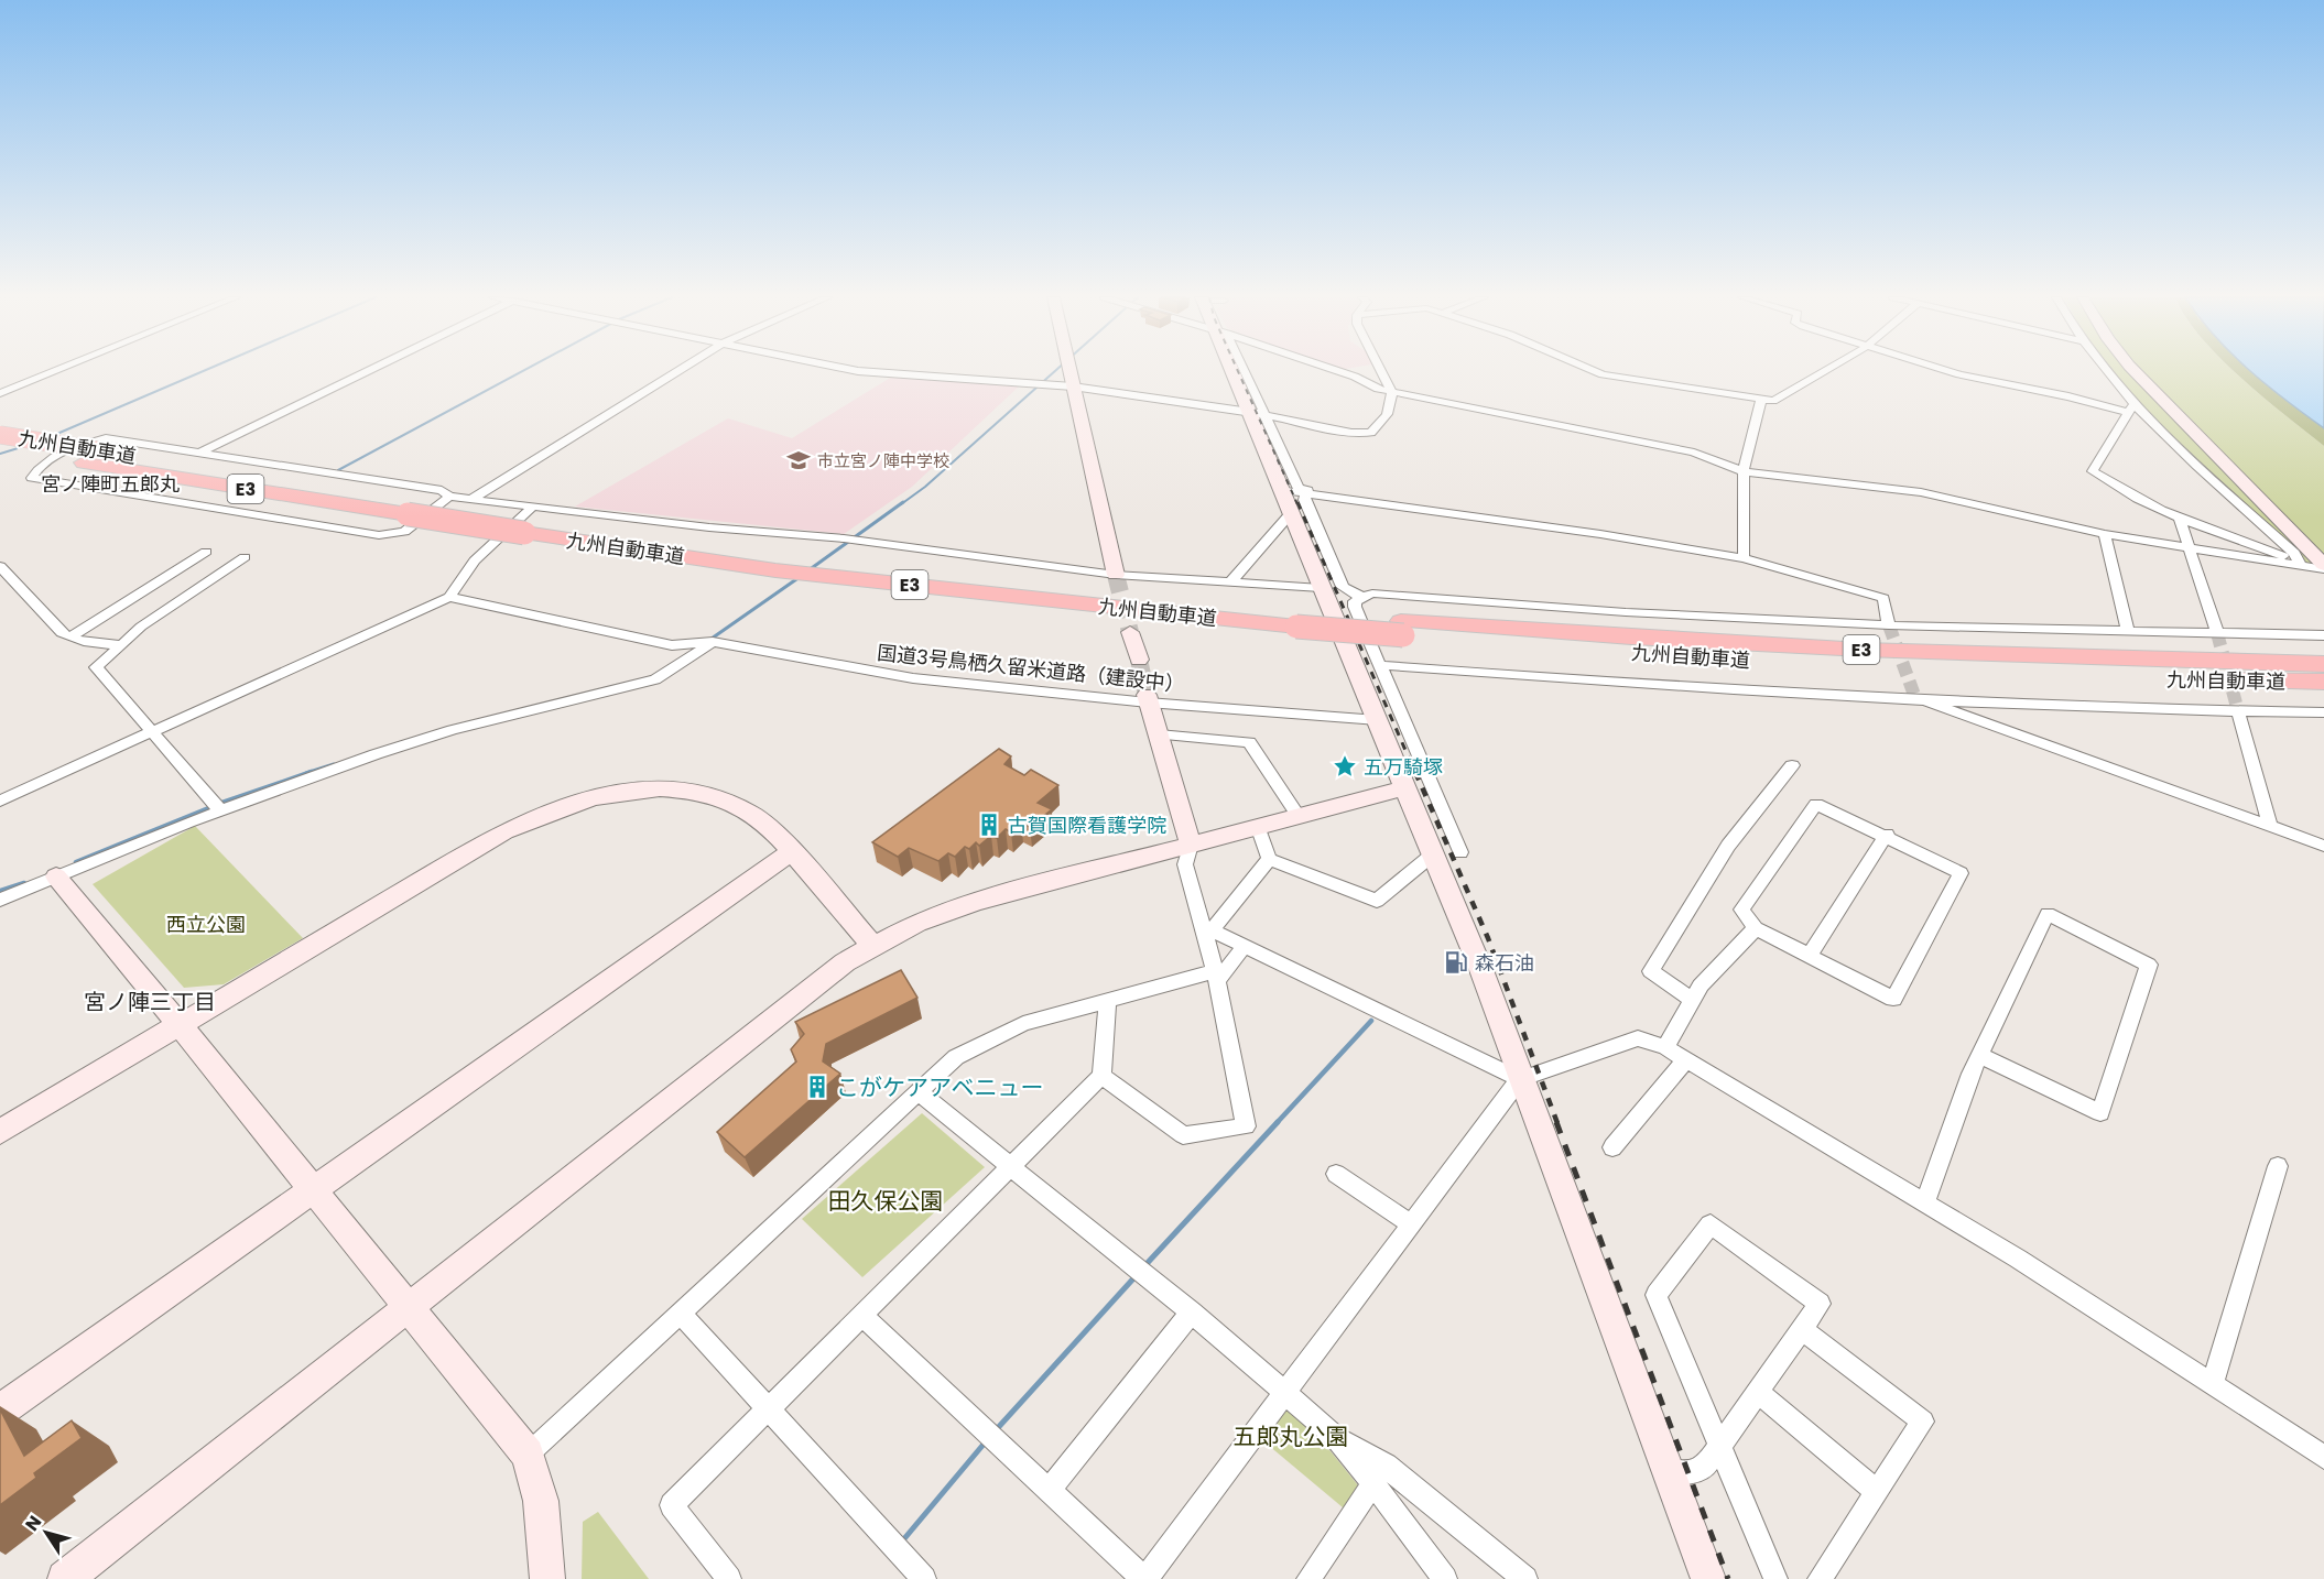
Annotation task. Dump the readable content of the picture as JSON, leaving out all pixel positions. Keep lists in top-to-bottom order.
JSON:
{
  "streets": {
    "highway": ["九州自動車道", "E3"],
    "street": ["国道3号鳥栖久留米道路（建設中）"]
  },
  "districts": ["宮ノ陣町五郎丸", "宮ノ陣三丁目"],
  "parks": ["西立公園", "田久保公園", "五郎丸公園"],
  "places": {
    "school or university": ["市立宮ノ陣中学校"],
    "place": ["五万騎塚"],
    "building": ["古賀国際看護学院", "こがケアアベニュー"],
    "fuel station": ["森石油"]
  },
  "north": "top left"
}
